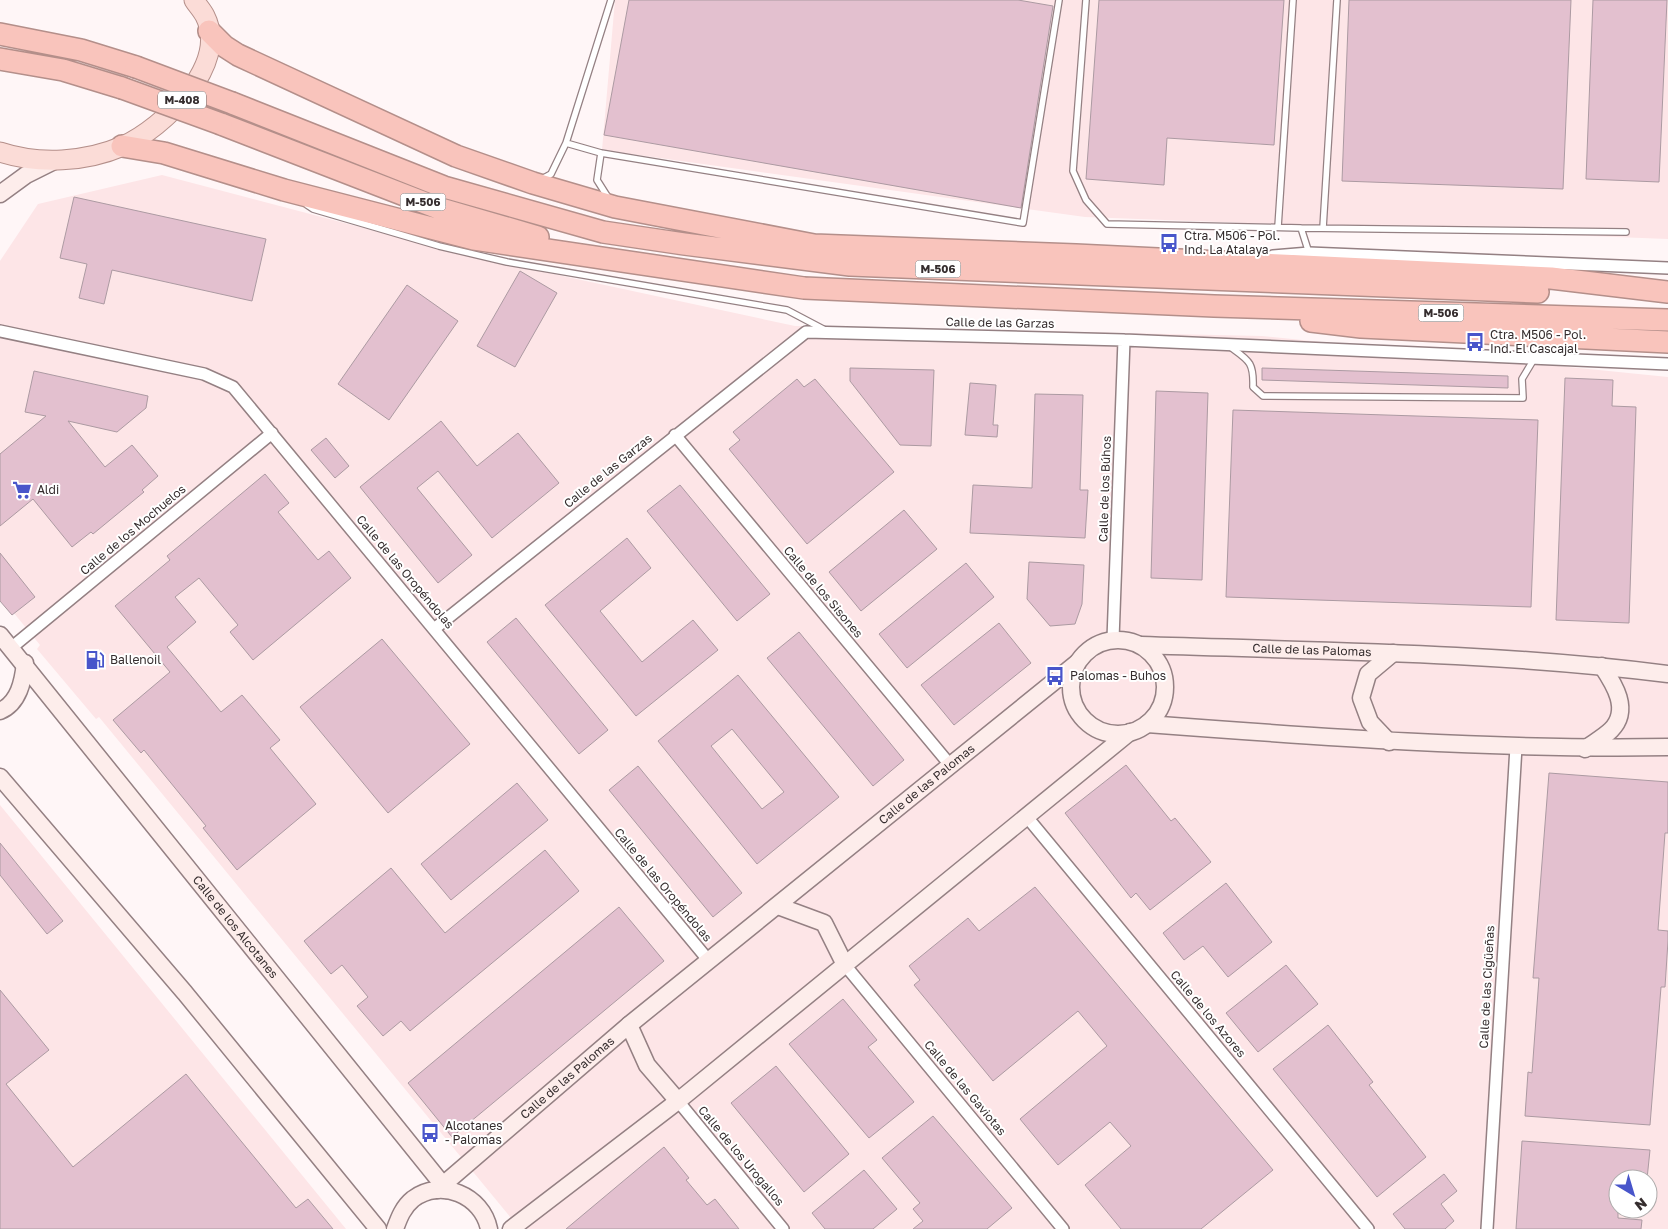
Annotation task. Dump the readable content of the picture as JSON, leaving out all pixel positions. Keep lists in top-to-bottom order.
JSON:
{
  "streets": {
    "highway": ["M-506"],
    "main road": ["M-408"],
    "street": [
      "Calle de las Garzas",
      "Calle de los Búhos",
      "Calle de los Mochuelos",
      "Calle de las Oropéndolas",
      "Calle de los Sisones",
      "Calle de las Palomas",
      "Calle de los Alcotanes",
      "Calle de las Cigüeñas",
      "Calle de los Azores",
      "Calle de las Gaviotas",
      "Calle de los Urogallos"
    ]
  },
  "crossings": [
    ["Calle de las Garzas", "Calle de los Búhos"],
    ["Calle de las Garzas", "Calle de las Oropéndolas"],
    ["Calle de las Garzas", "Calle de los Sisones"],
    ["Calle de los Búhos", "Calle de las Palomas"],
    ["Calle de los Mochuelos", "Calle de las Oropéndolas"],
    ["Calle de los Mochuelos", "Calle de los Alcotanes"],
    ["Calle de las Oropéndolas", "Calle de las Palomas"],
    ["Calle de los Sisones", "Calle de las Palomas"],
    ["Calle de las Palomas", "Calle de los Alcotanes"]
  ],
  "places": {
    "bus stop": [
      "Ctra. M506 - Pol. Ind. La Atalaya",
      "Ctra. M506 - Pol. Ind. El Cascajal",
      "Palomas - Buhos",
      "Alcotanes - Palomas"
    ],
    "supermarket": ["Aldi"],
    "fuel station": ["Ballenoil"]
  },
  "north": "bottom right"
}
